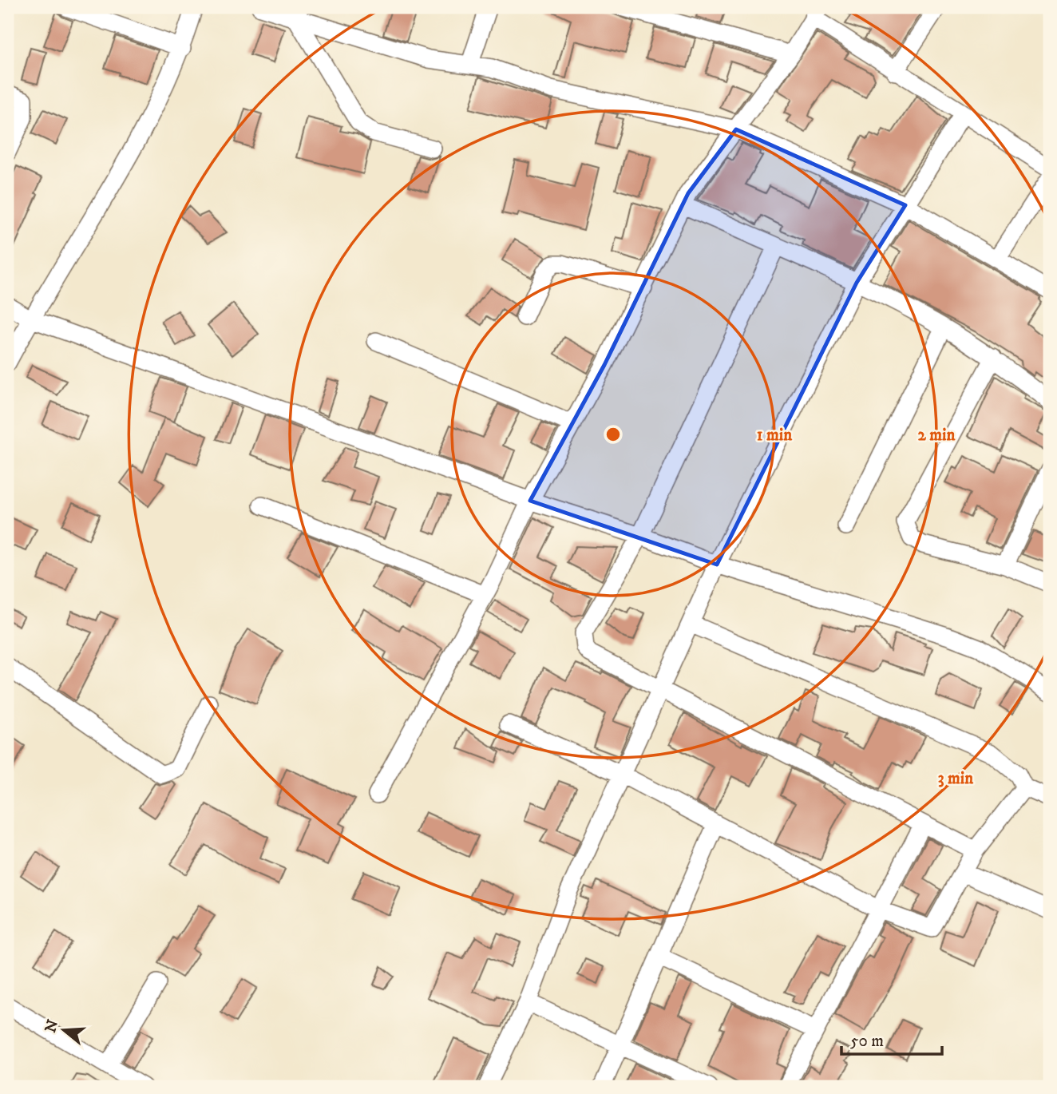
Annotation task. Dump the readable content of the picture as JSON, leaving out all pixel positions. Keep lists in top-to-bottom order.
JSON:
{
  "scale_bar": "50 m",
  "north": "left",
  "rings": ["1 min", "2 min", "3 min"]
}
